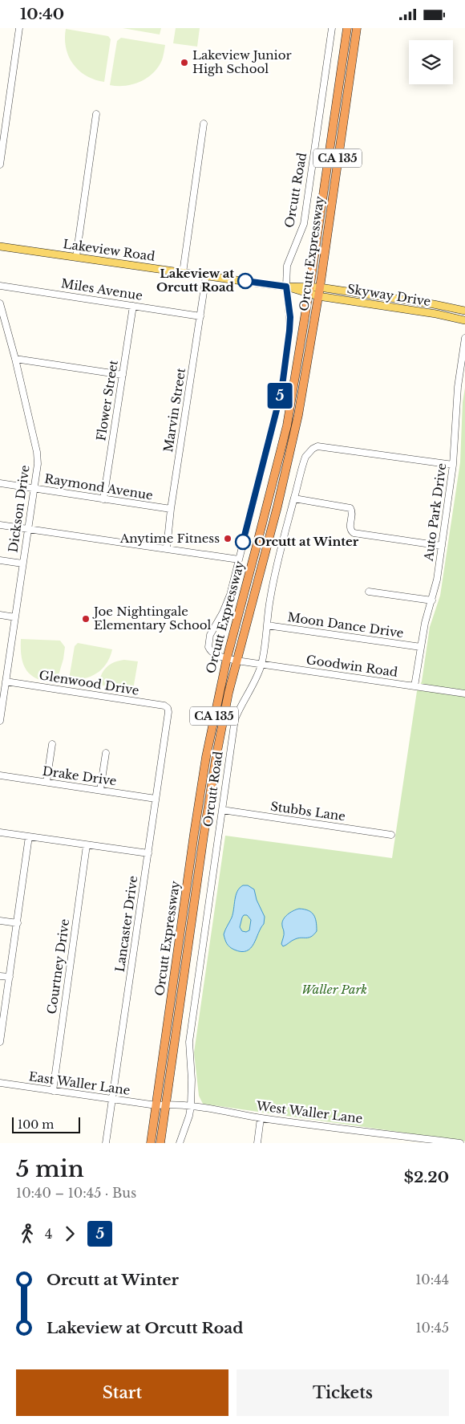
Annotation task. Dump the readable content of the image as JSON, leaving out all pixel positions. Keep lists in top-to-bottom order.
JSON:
{
  "streets": {
    "highway": ["CA 135", "Orcutt Expressway"],
    "main road": ["Lakeview Road", "Skyway Drive"],
    "street": [
      "Orcutt Road",
      "Miles Avenue",
      "Flower Street",
      "Marvin Street",
      "Raymond Avenue",
      "Dickson Drive",
      "Auto Park Drive",
      "Moon Dance Drive",
      "Goodwin Road",
      "Glenwood Drive",
      "Drake Drive",
      "Stubbs Lane",
      "Lancaster Drive",
      "Courtney Drive",
      "East Waller Lane",
      "West Waller Lane"
    ]
  },
  "crossings": [
    ["Orcutt Road", "Lakeview Road"],
    ["Orcutt Road", "Orcutt Expressway"],
    ["Orcutt Road", "Auto Park Drive"],
    ["Orcutt Road", "Moon Dance Drive"],
    ["Orcutt Road", "Goodwin Road"],
    ["Orcutt Road", "Stubbs Lane"],
    ["Orcutt Road", "West Waller Lane"],
    ["Lakeview Road", "Orcutt Expressway"],
    ["Lakeview Road", "Skyway Drive"],
    ["Lakeview Road", "Marvin Street"],
    ["Orcutt Expressway", "Skyway Drive"],
    ["Orcutt Expressway", "Goodwin Road"],
    ["Orcutt Expressway", "East Waller Lane"],
    ["Orcutt Expressway", "West Waller Lane"],
    ["Miles Avenue", "Flower Street"],
    ["Miles Avenue", "Marvin Street"],
    ["Flower Street", "Raymond Avenue"],
    ["Marvin Street", "Raymond Avenue"],
    ["Raymond Avenue", "Dickson Drive"],
    ["Dickson Drive", "Glenwood Drive"],
    ["Auto Park Drive", "Moon Dance Drive"],
    ["Auto Park Drive", "Goodwin Road"],
    ["Glenwood Drive", "Lancaster Drive"],
    ["Drake Drive", "Lancaster Drive"],
    ["Lancaster Drive", "East Waller Lane"],
    ["Courtney Drive", "East Waller Lane"],
    ["East Waller Lane", "West Waller Lane"]
  ],
  "parks": ["Waller Park"],
  "places": [
    "Lakeview Junior High School",
    "Lakeview at Orcutt Road",
    "Anytime Fitness",
    "Orcutt at Winter",
    "Joe Nightingale Elementary School"
  ],
  "lines": ["bus line 5"],
  "scale_bar": "100 m",
  "page": {
    "status": "10:40",
    "on_map": "5",
    "scale": "100 m",
    "heading": ["5 min", "10:40 – 10:45 · Bus", "$2.20"],
    "legs": ["4", "5"],
    "list": [
      {
        "name": "Orcutt at Winter",
        "value": "10:44"
      },
      {
        "name": "Lakeview at Orcutt Road",
        "value": "10:45"
      }
    ],
    "buttons": ["Start", "Tickets"]
  }
}
